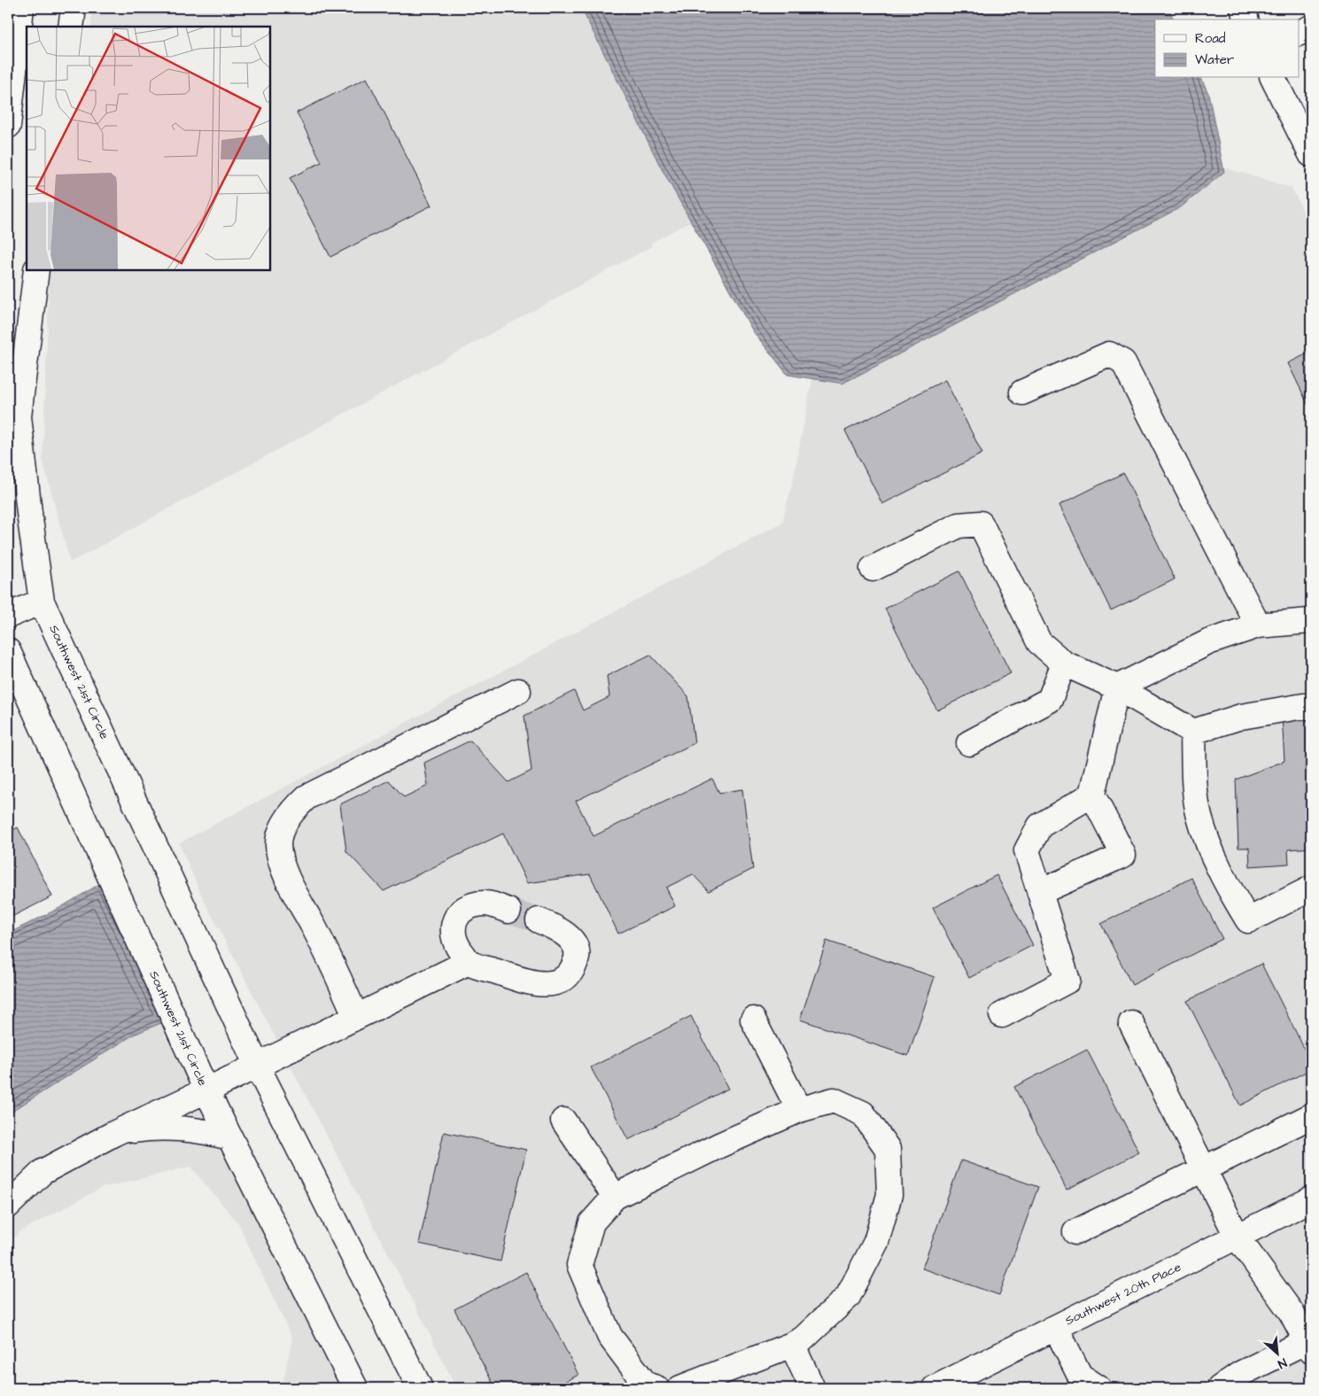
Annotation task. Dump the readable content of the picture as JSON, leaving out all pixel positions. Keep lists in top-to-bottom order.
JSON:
{
  "streets": {
    "street": ["Southwest 21st Circle", "Southwest 20th Place"]
  },
  "legend": ["Road", "Water"],
  "north": "bottom right"
}
